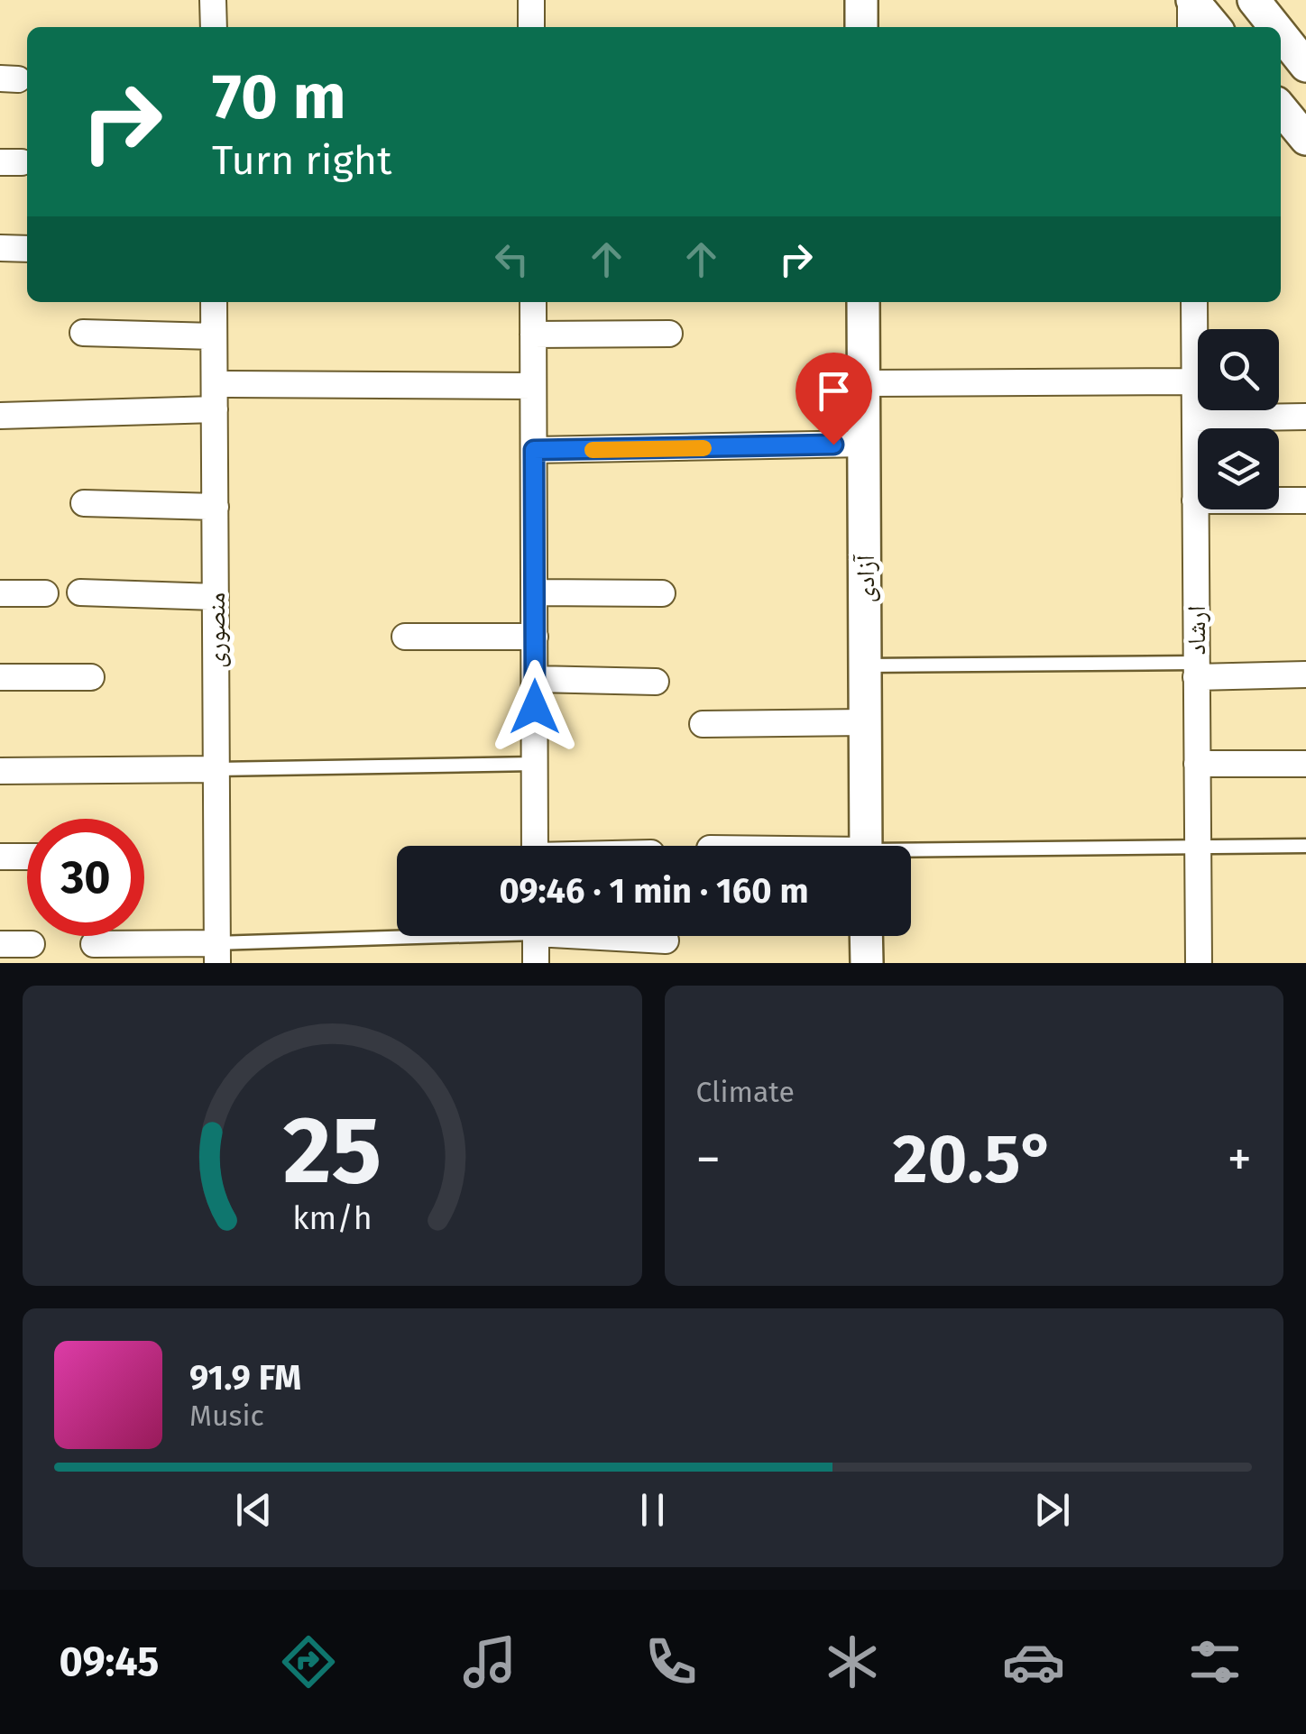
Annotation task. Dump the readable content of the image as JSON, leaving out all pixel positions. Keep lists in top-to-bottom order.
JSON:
{
  "streets": {
    "street": ["آزادی", "منصوری", "ارشاد"]
  },
  "page": {
    "turn": ["70 m", "Turn right"],
    "limit": "30",
    "trip": "09:46 · 1 min · 160 m",
    "tile": "Climate",
    "heat": ["−", "20.5°", "+"],
    "song": ["91.9 FM", "Music"],
    "tabs": "09:45",
    "gauge": ["25", "km/h"]
  }
}
